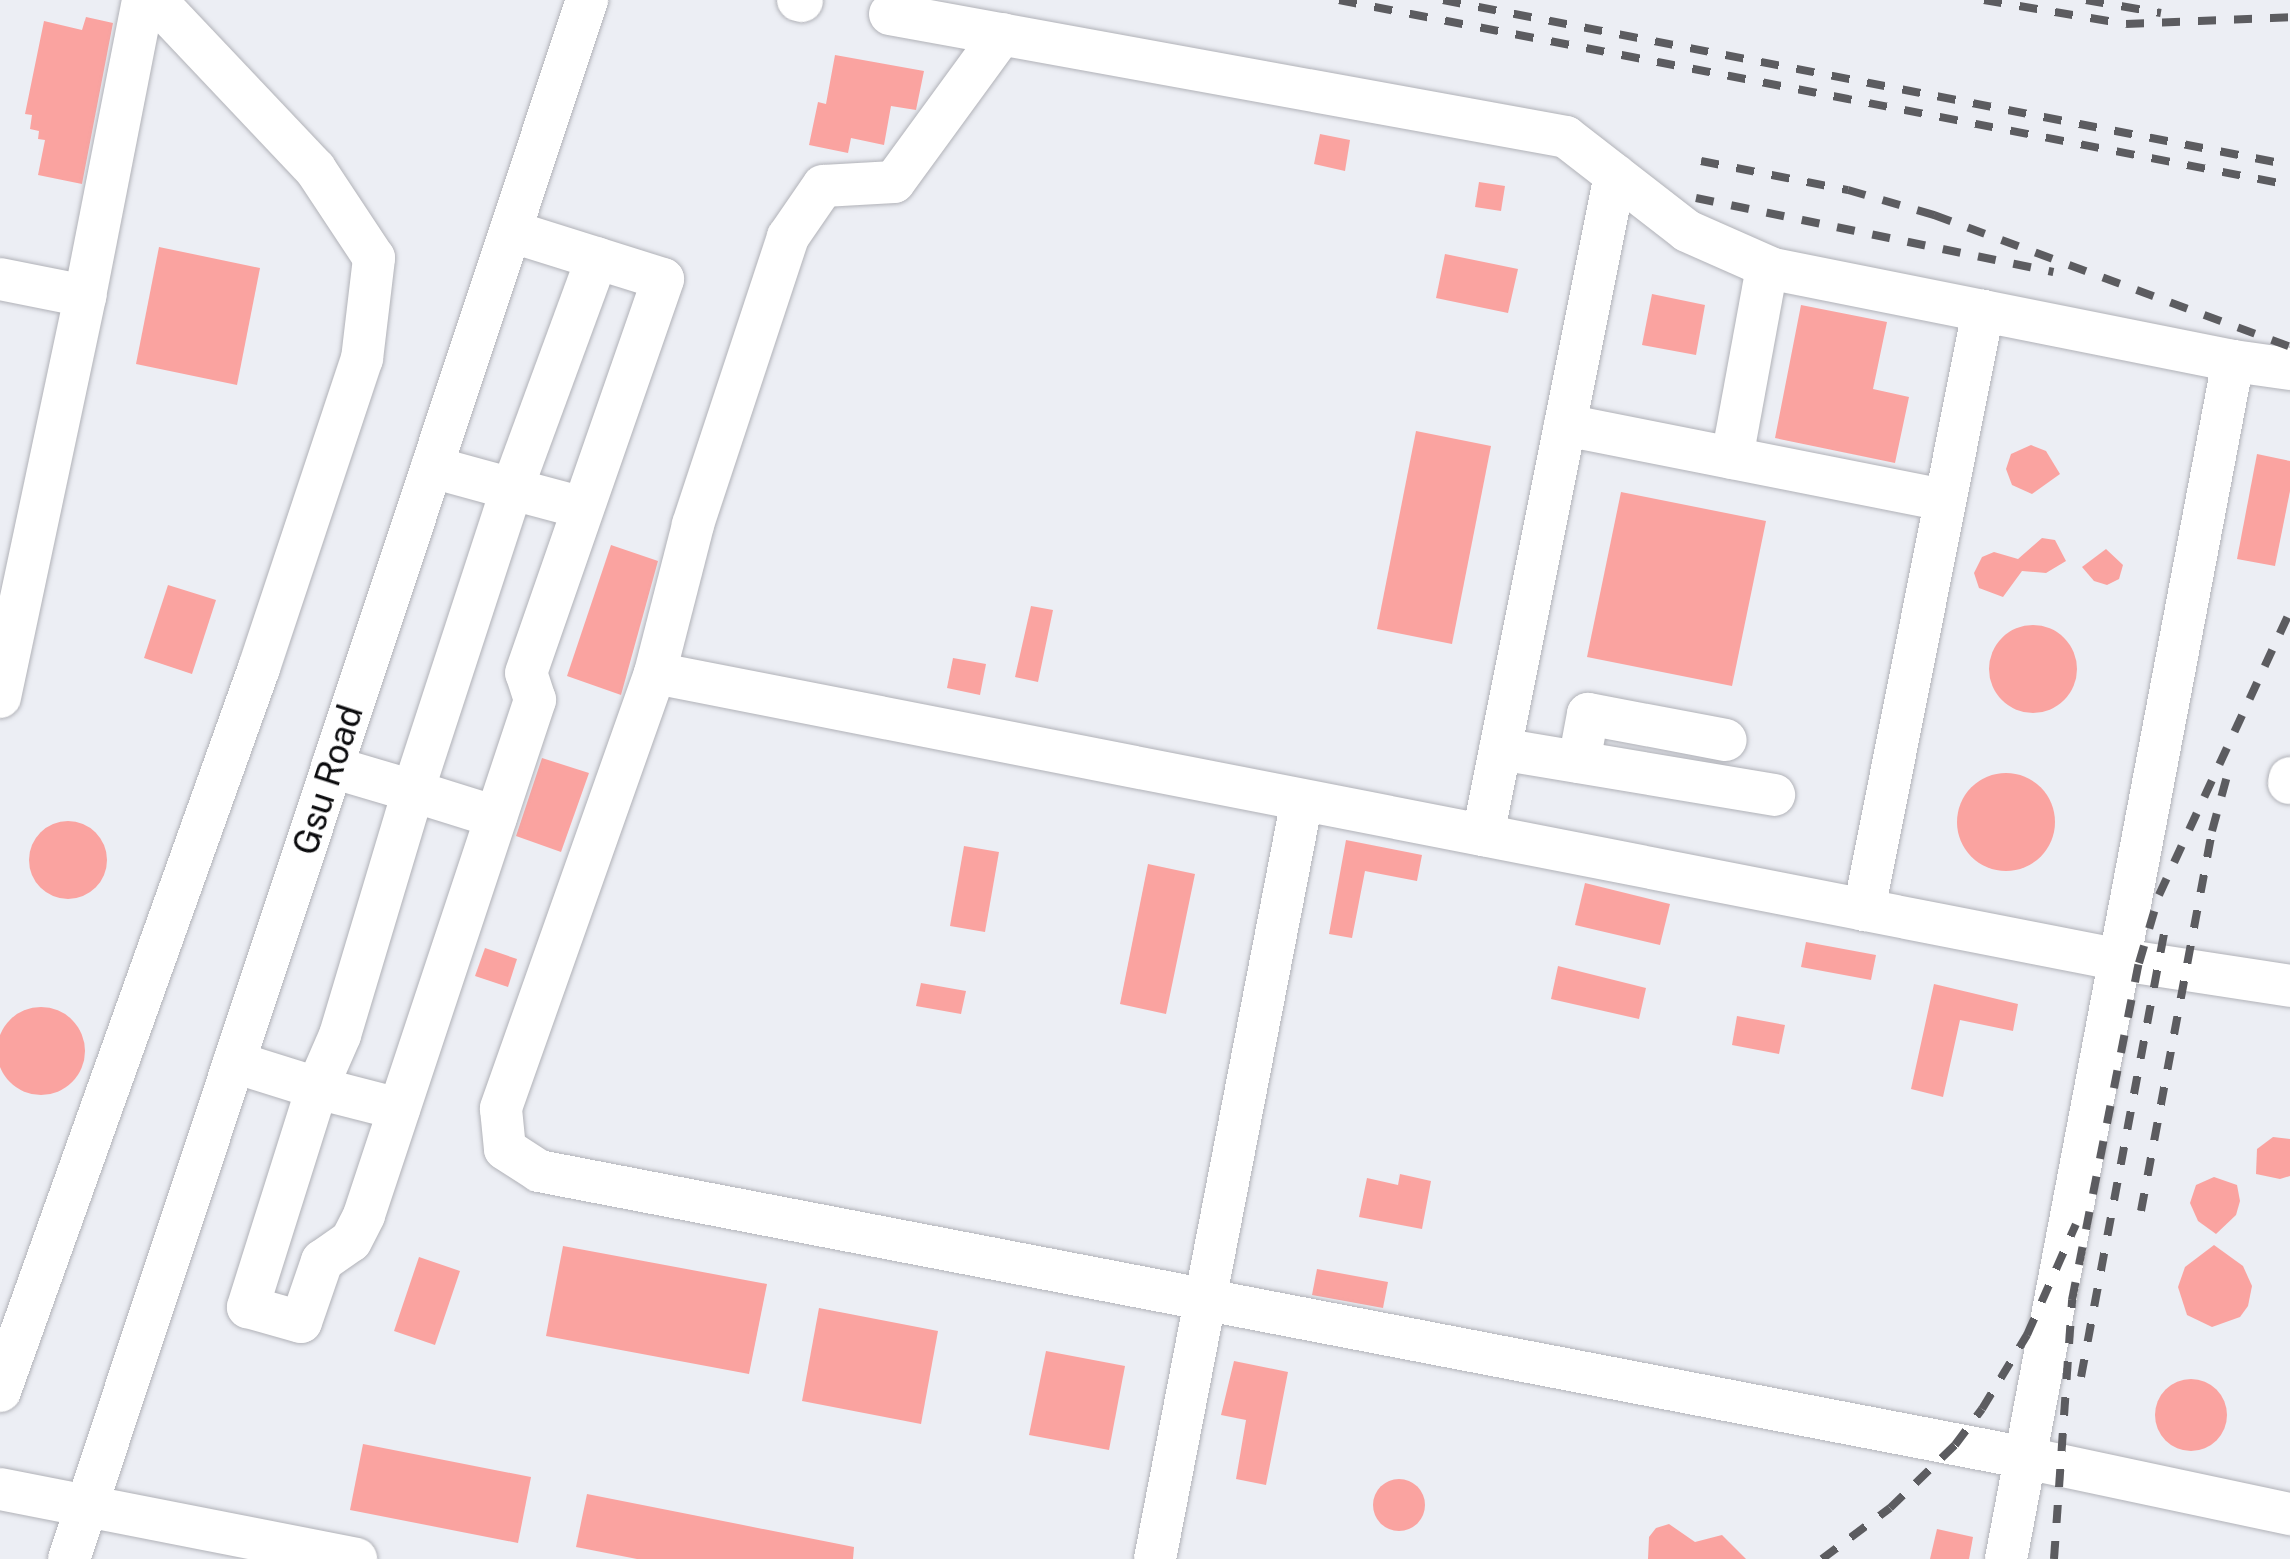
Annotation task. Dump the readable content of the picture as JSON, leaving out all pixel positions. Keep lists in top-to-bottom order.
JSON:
{
  "streets": {
    "street": ["Gsu Road"]
  }
}
